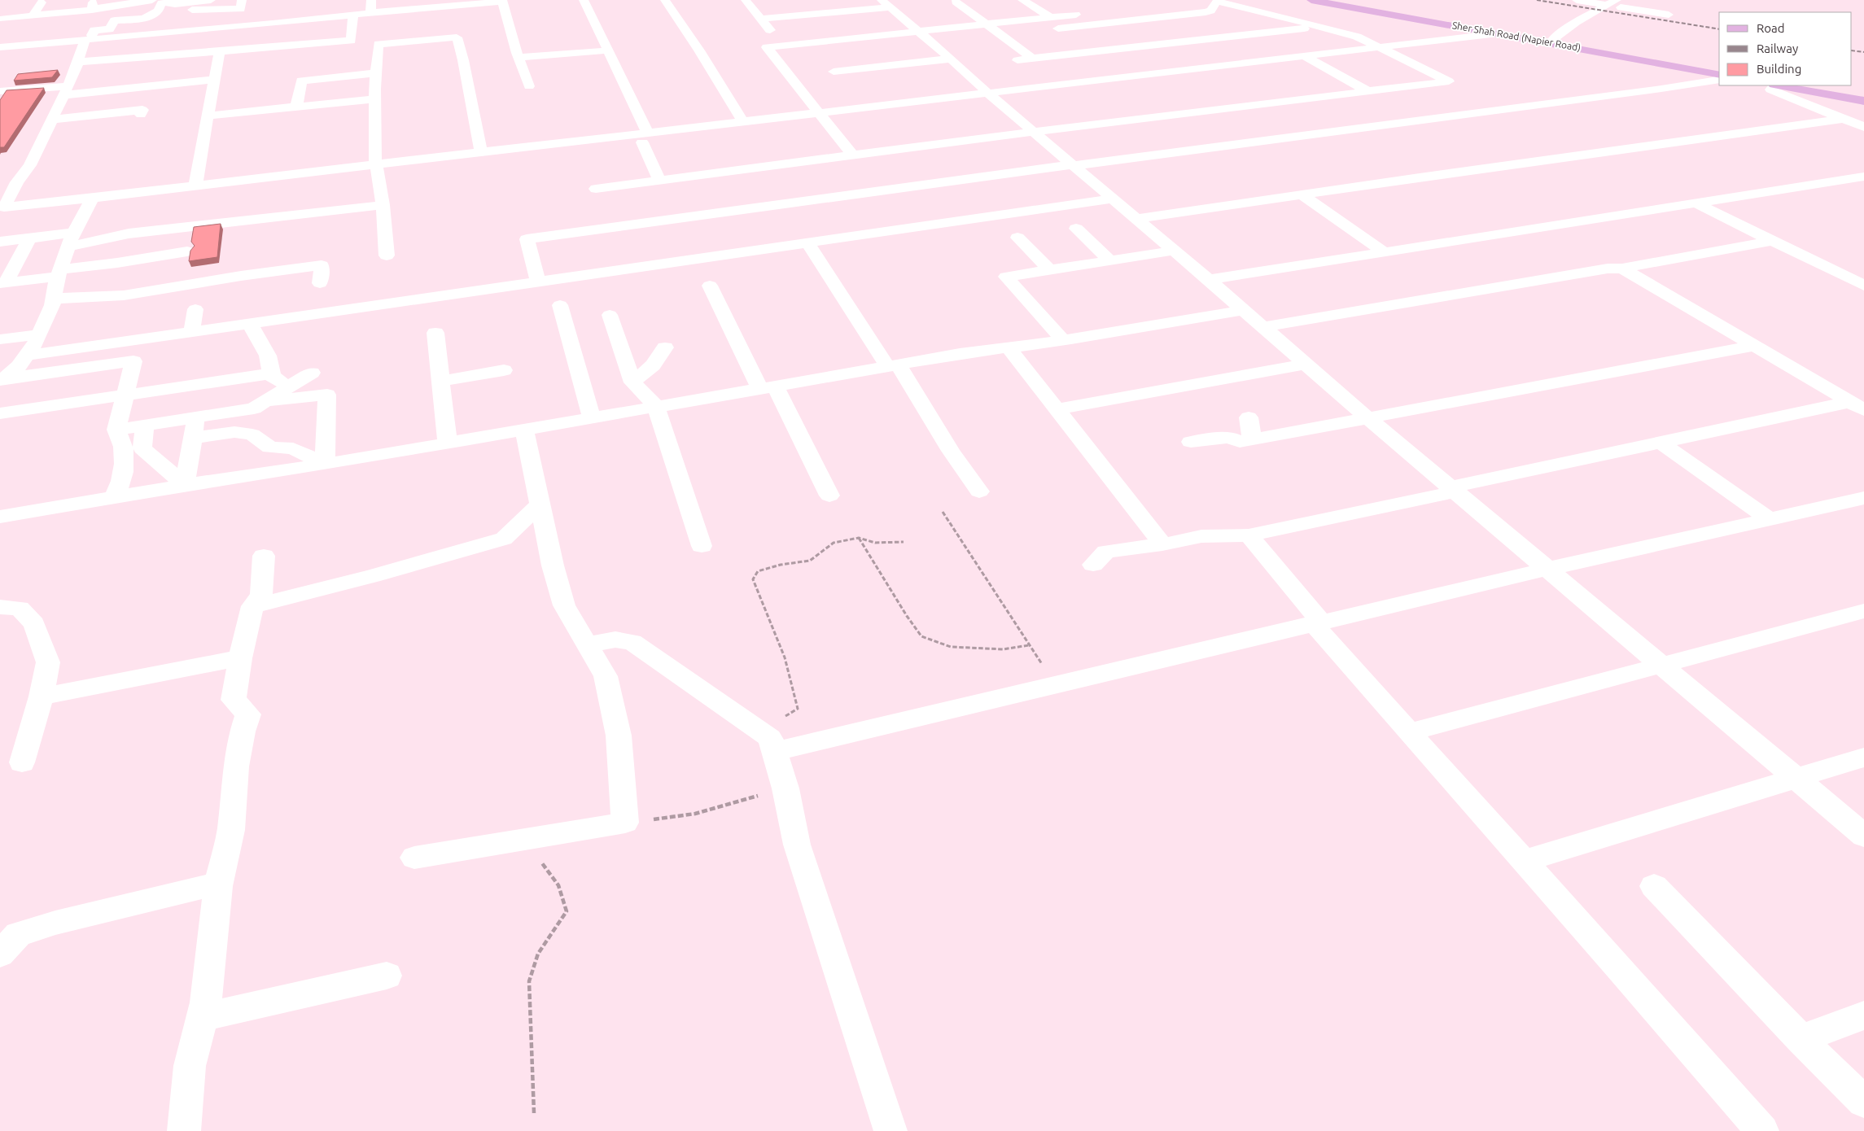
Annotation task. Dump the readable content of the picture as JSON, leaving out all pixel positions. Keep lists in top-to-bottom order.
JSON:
{
  "streets": {
    "main road": ["Sher Shah Road (Napier Road)"]
  },
  "legend": ["Road", "Railway", "Building"]
}
